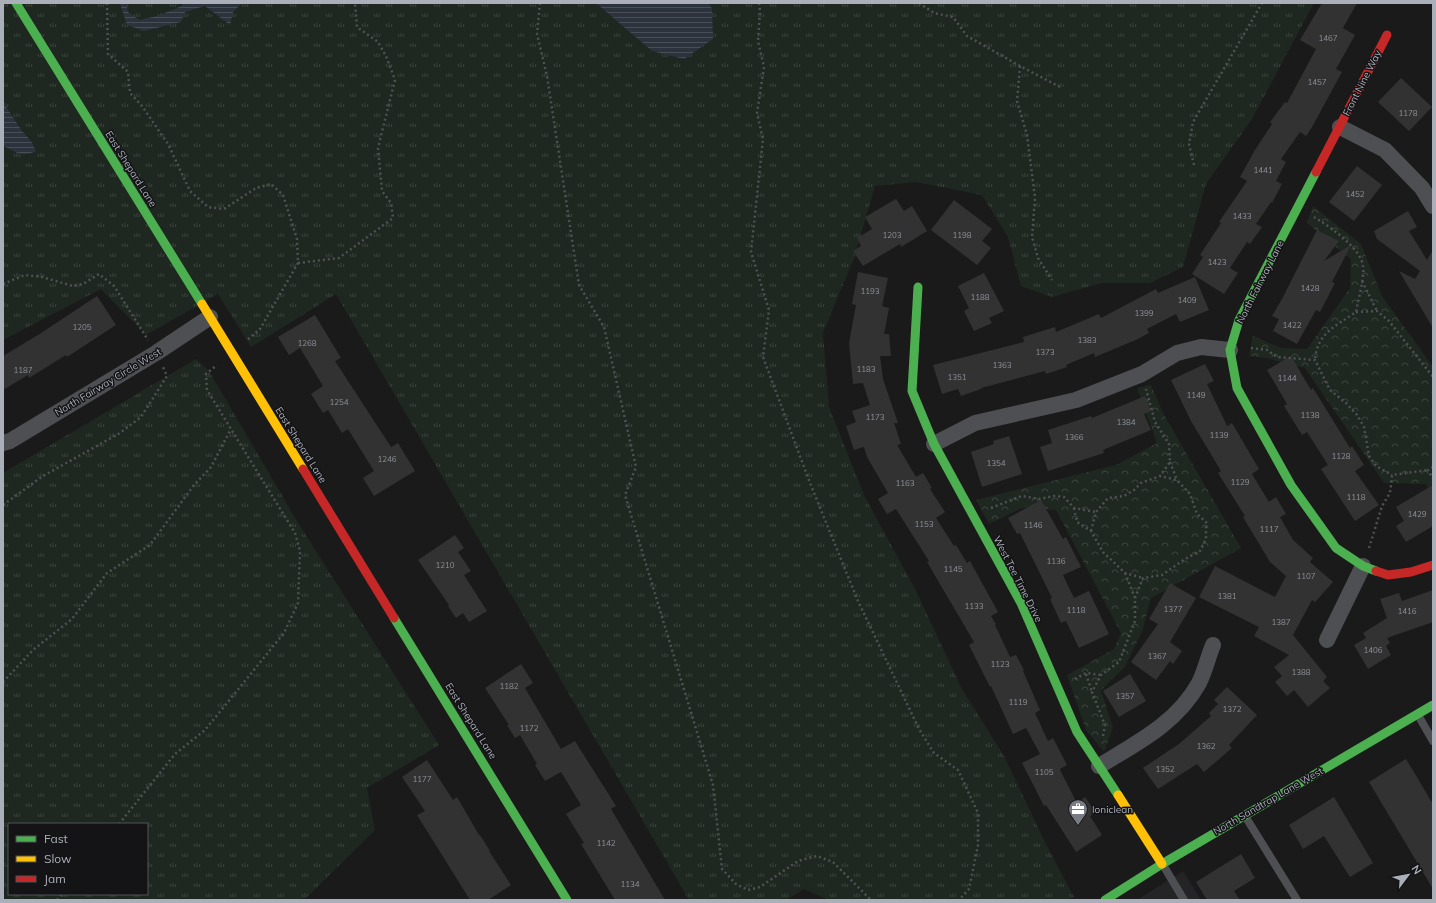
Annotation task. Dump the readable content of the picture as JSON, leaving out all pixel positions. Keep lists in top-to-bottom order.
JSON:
{
  "streets": {
    "street": [
      "Front Nine Way",
      "East Shepard Lane",
      "North Fairway Lane",
      "North Fairway Circle West",
      "West Tee Time Drive",
      "North Sandtrap Lane West"
    ]
  },
  "crossings": [
    ["Front Nine Way", "North Fairway Lane"],
    ["East Shepard Lane", "North Fairway Circle West"],
    ["West Tee Time Drive", "North Sandtrap Lane West"]
  ],
  "places": {
    "office": ["Ioniclean"]
  },
  "house_numbers": [
    "1467",
    "1457",
    "1178",
    "1441",
    "1452",
    "1433",
    "1203",
    "1198",
    "1423",
    "1428",
    "1193",
    "1188",
    "1409",
    "1399",
    "1422",
    "1205",
    "1383",
    "1268",
    "1373",
    "1363",
    "1183",
    "1187",
    "1351",
    "1144",
    "1149",
    "1254",
    "1138",
    "1173",
    "1384",
    "1139",
    "1366",
    "1128",
    "1246",
    "1354",
    "1129",
    "1163",
    "1118",
    "1429",
    "1153",
    "1146",
    "1117",
    "1136",
    "1210",
    "1145",
    "1107",
    "1381",
    "1133",
    "1377",
    "1118",
    "1416",
    "1387",
    "1406",
    "1367",
    "1123",
    "1388",
    "1182",
    "1357",
    "1119",
    "1372",
    "1172",
    "1362",
    "1352",
    "1105",
    "1177",
    "1142",
    "1134"
  ],
  "legend": ["Fast", "Slow", "Jam"],
  "north": "top right"
}
